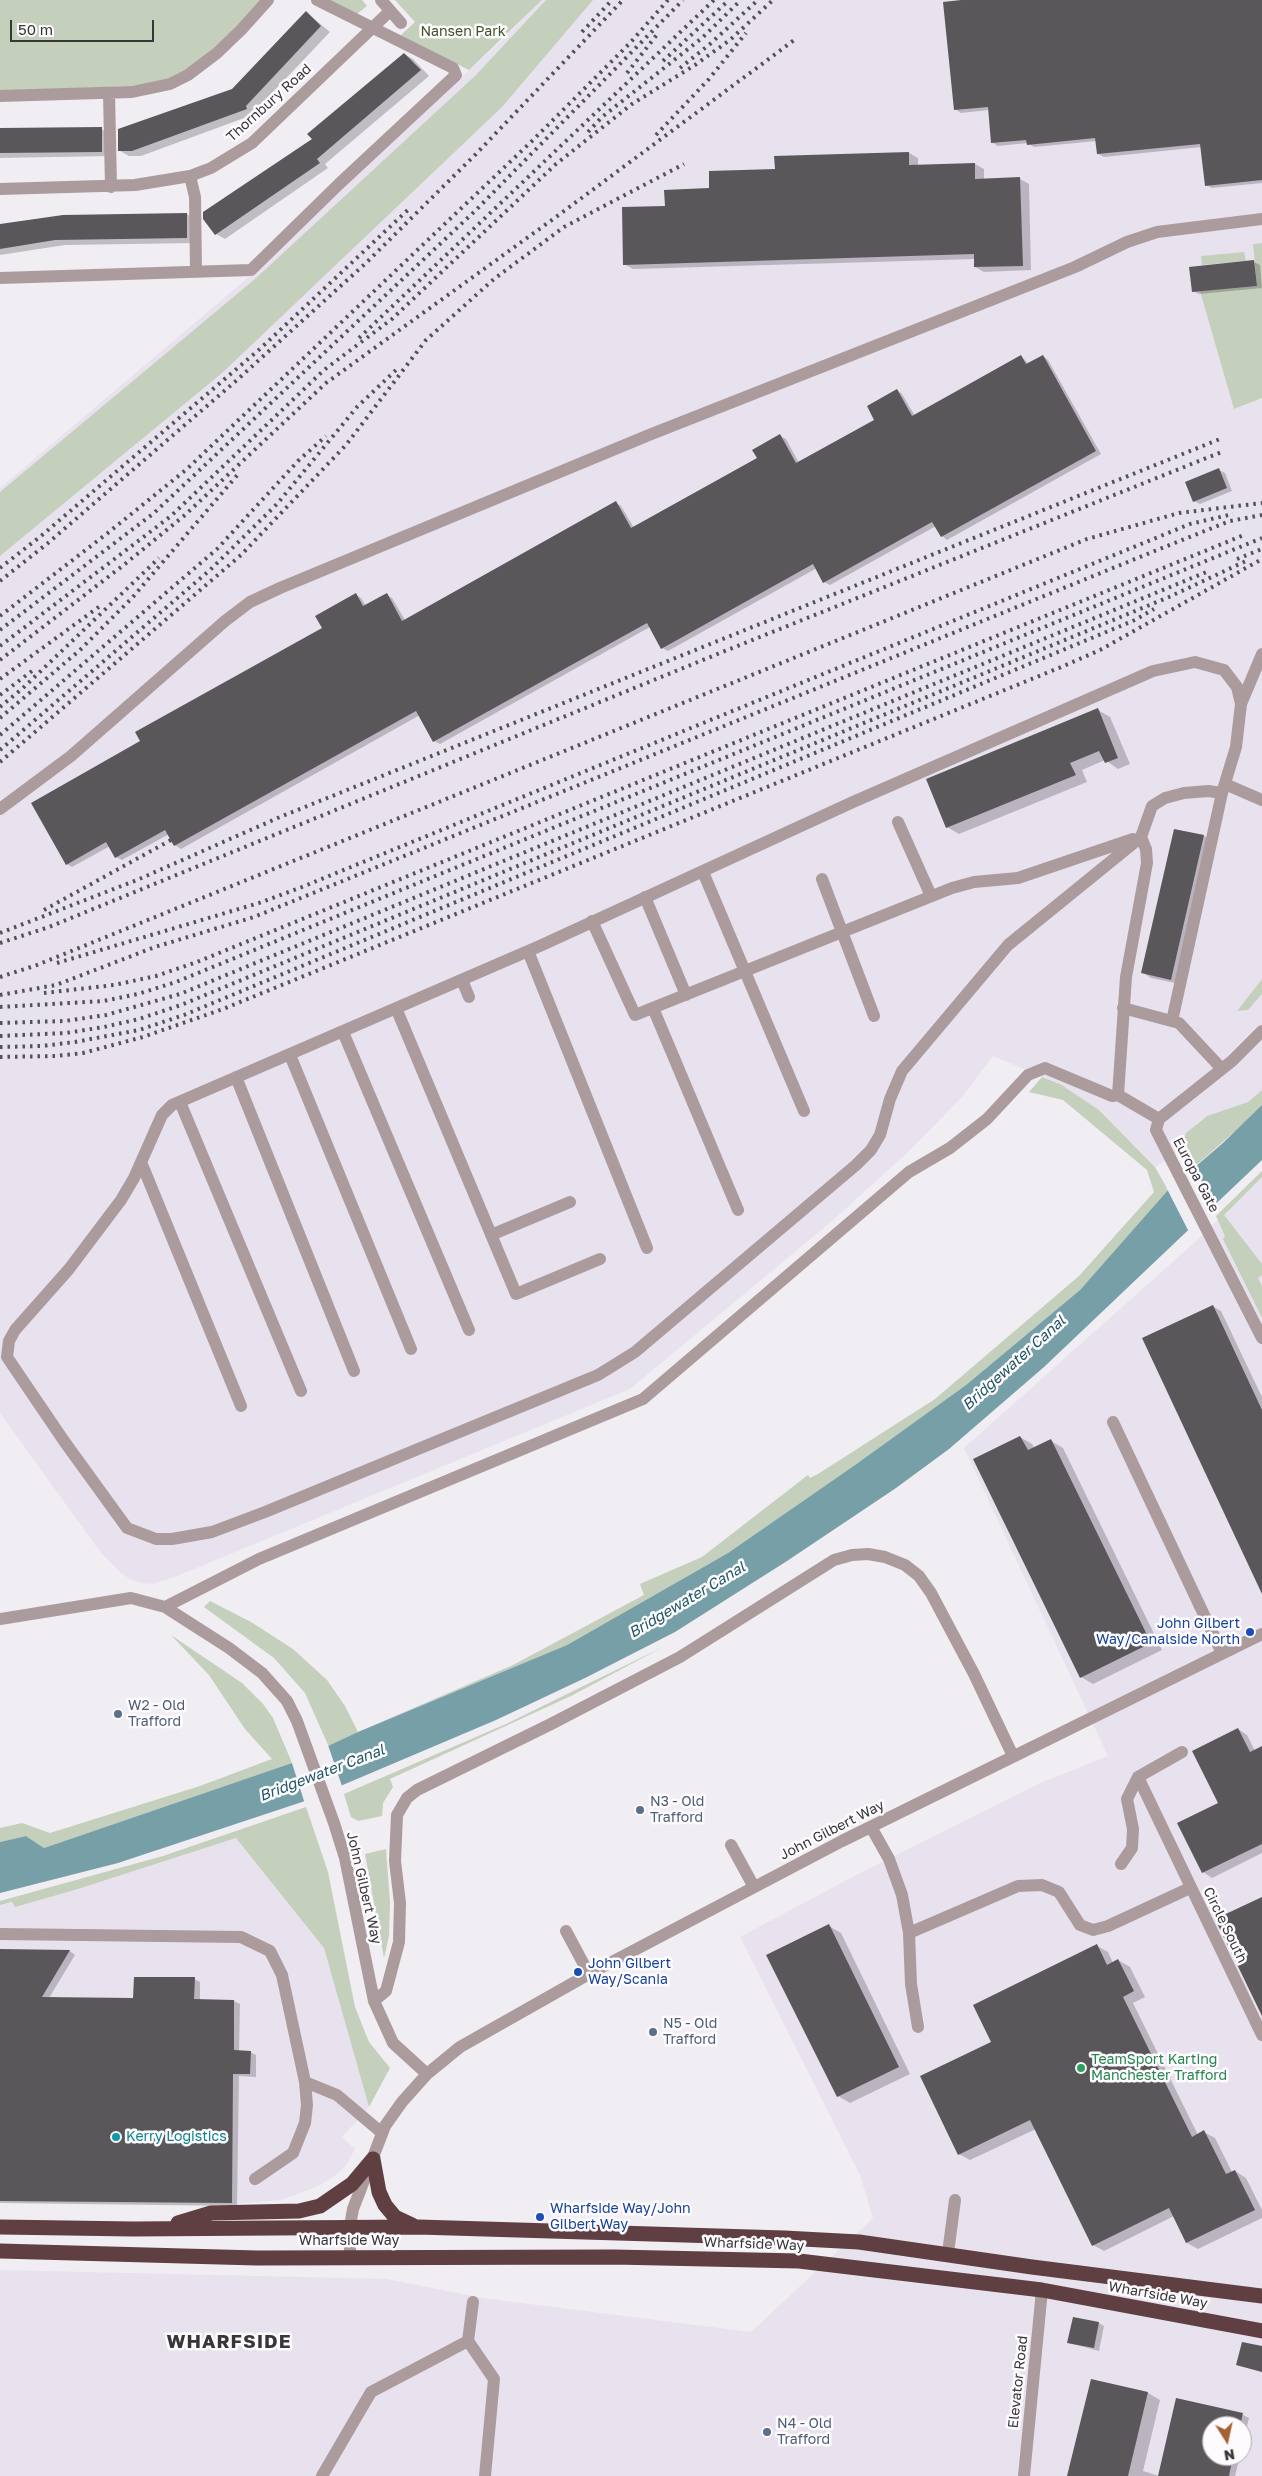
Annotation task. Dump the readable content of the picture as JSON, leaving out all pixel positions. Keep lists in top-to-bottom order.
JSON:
{
  "streets": {
    "highway": ["Wharfside Way"],
    "street": [
      "Thornbury Road",
      "Europa Gate",
      "John Gilbert Way",
      "Circle South",
      "Elevator Road"
    ]
  },
  "crossings": [
    ["John Gilbert Way", "Wharfside Way"],
    ["Wharfside Way", "Elevator Road"]
  ],
  "districts": ["WHARFSIDE"],
  "water": ["Bridgewater Canal"],
  "parks": ["Nansen Park"],
  "places": [
    "John Gilbert Way/Canalside North",
    "W2 - Old Trafford",
    "N3 - Old Trafford",
    "John Gilbert Way/Scania",
    "N5 - Old Trafford",
    "TeamSport Karting Manchester Trafford",
    "Kerry Logistics",
    "Wharfside Way/John Gilbert Way",
    "N4 - Old Trafford"
  ],
  "scale_bar": "50 m",
  "north": "bottom"
}
